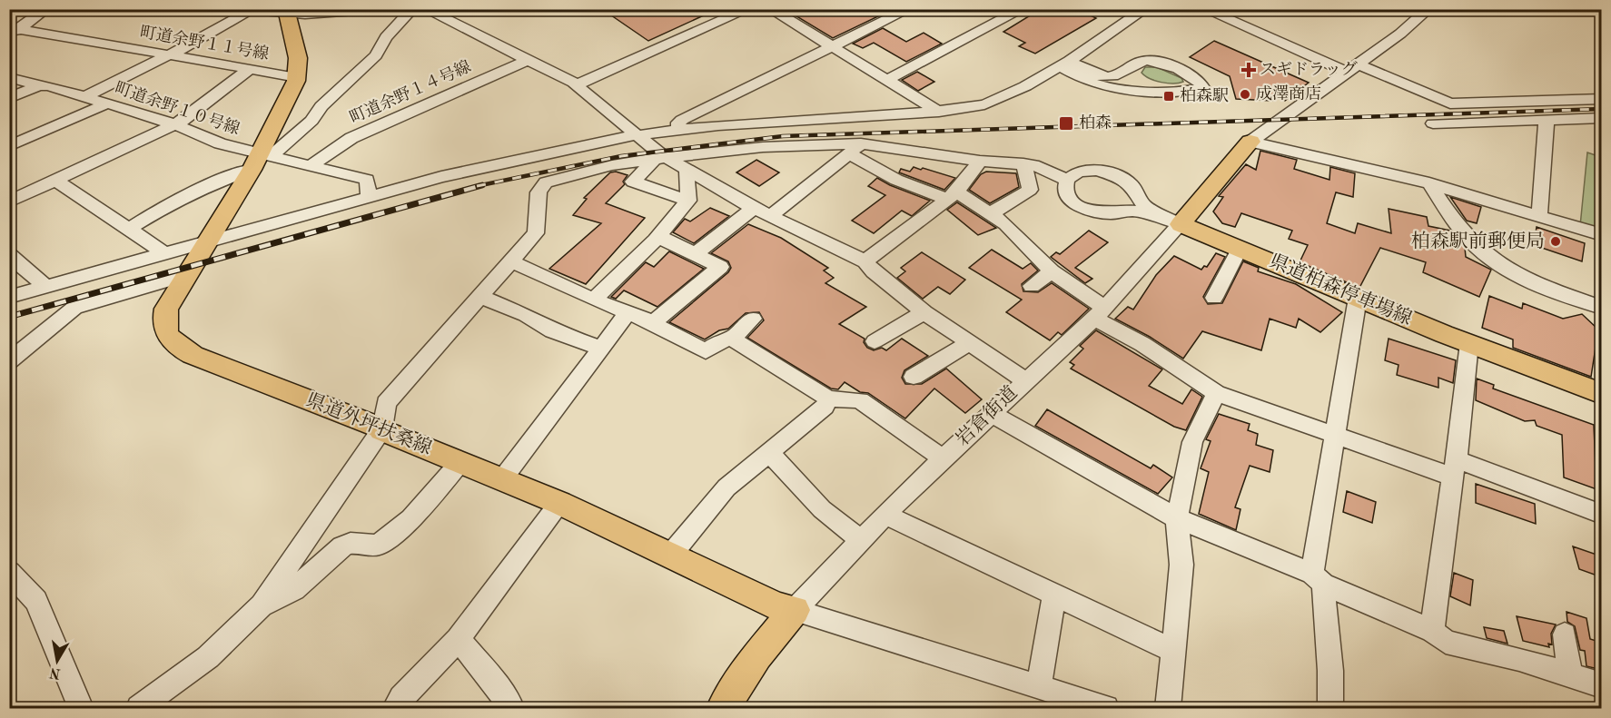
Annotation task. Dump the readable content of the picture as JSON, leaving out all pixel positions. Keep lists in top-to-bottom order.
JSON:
{
  "streets": {
    "main road": ["県道柏森停車場線", "県道外坪扶桑線"],
    "street": [
      "町道余野１１号線",
      "町道余野１４号線",
      "町道余野１０号線",
      "岩倉街道"
    ]
  },
  "crossings": [
    ["町道余野１１号線", "県道外坪扶桑線"],
    ["町道余野１４号線", "町道余野１０号線"],
    ["町道余野１０号線", "県道外坪扶桑線"],
    ["県道柏森停車場線", "岩倉街道"],
    ["岩倉街道", "県道外坪扶桑線"]
  ],
  "places": {
    "health": ["スギドラッグ"],
    "other": ["成澤商店", "柏森駅前郵便局"],
    "transit": ["柏森駅", "柏森"]
  },
  "north": "bottom"
}
